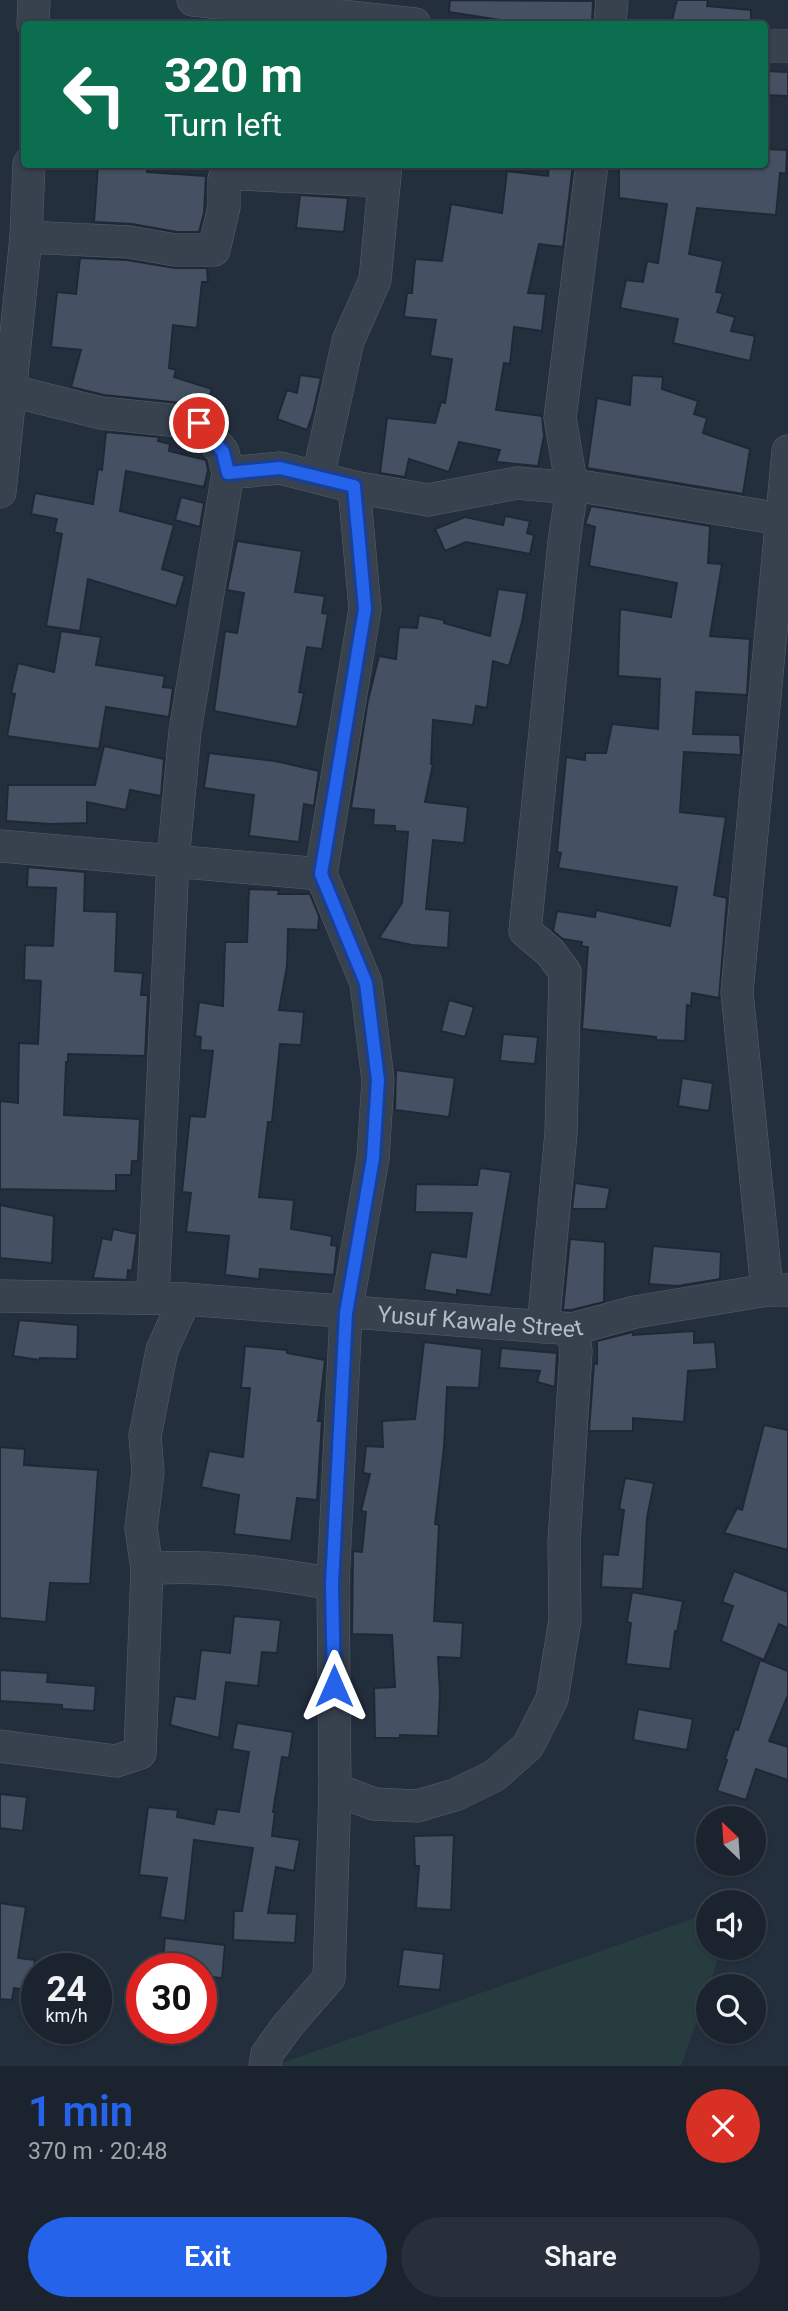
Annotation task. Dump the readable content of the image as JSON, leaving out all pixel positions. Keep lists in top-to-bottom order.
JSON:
{
  "streets": {
    "street": ["Yusuf Kawale Street"]
  },
  "north": "top left",
  "page": {
    "turn": ["320 m", "Turn left"],
    "speed": "24 km/h",
    "limit": "30",
    "heading": ["1 min", "370 m · 20:48"],
    "buttons": ["Exit", "Share"]
  }
}
